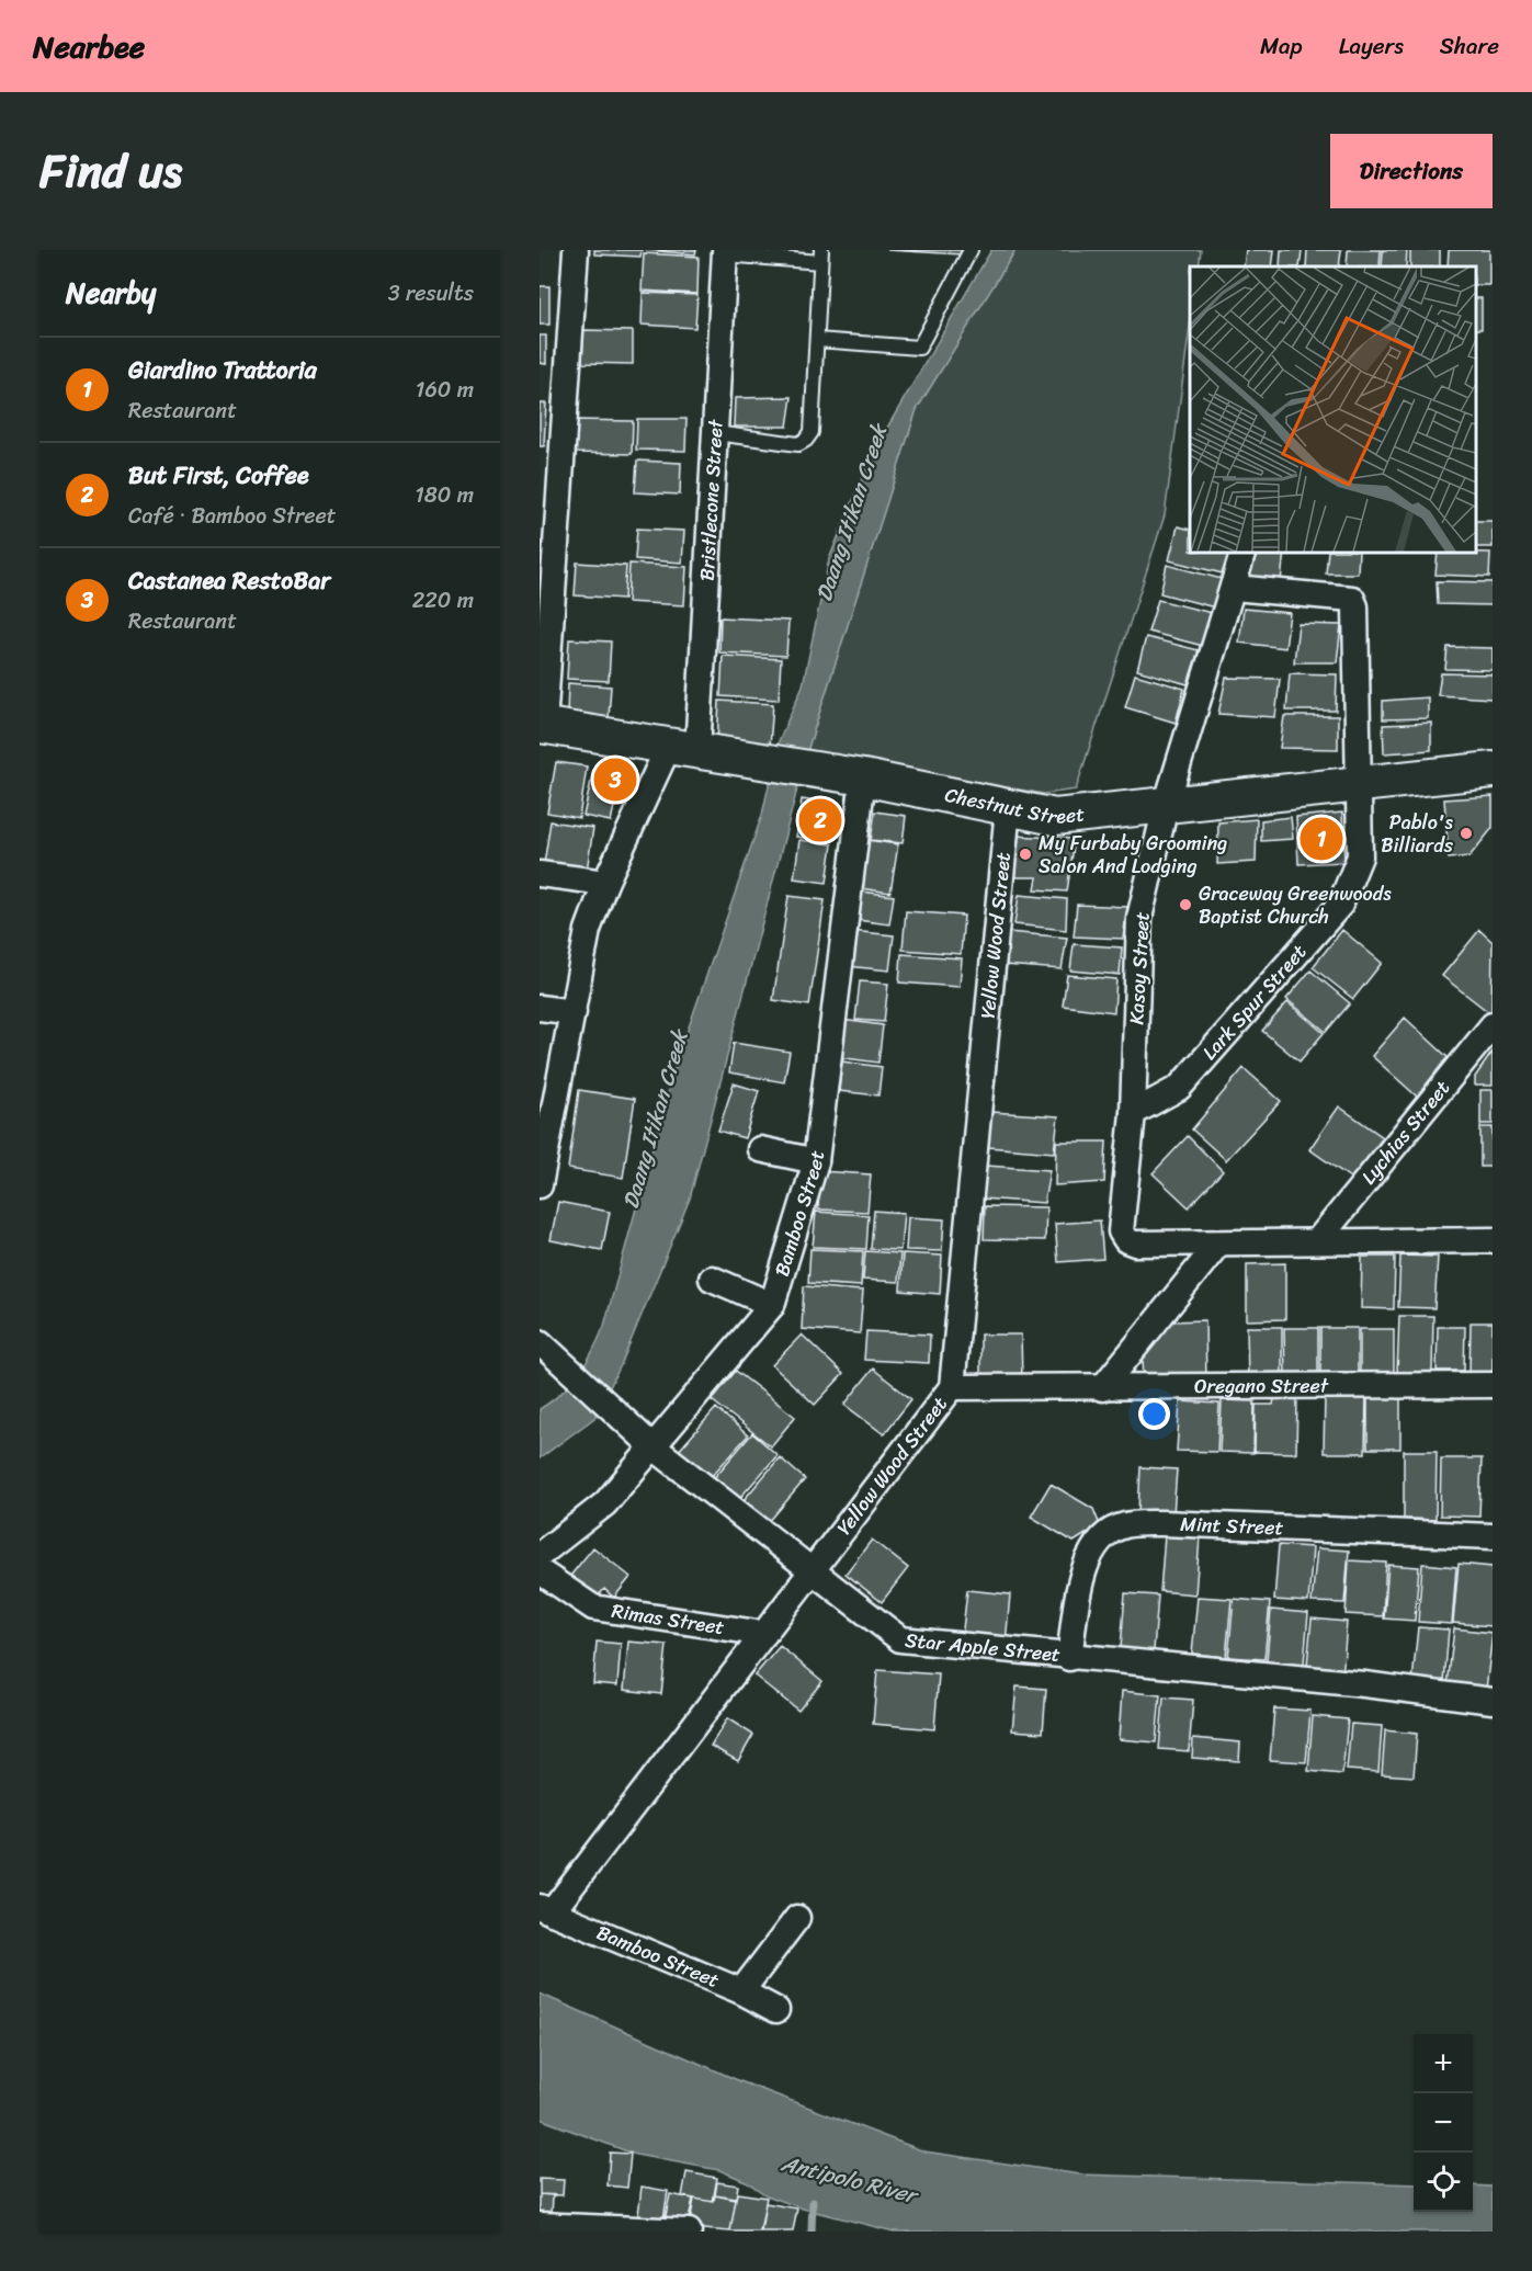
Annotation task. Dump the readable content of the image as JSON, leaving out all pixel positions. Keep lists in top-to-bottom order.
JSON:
{
  "streets": {
    "street": [
      "Bristlecone Street",
      "Chestnut Street",
      "Yellow Wood Street",
      "Kasoy Street",
      "Lark Spur Street",
      "Lychias Street",
      "Bamboo Street",
      "Oregano Street",
      "Mint Street",
      "Rimas Street",
      "Star Apple Street"
    ]
  },
  "crossings": [
    ["Bristlecone Street", "Chestnut Street"],
    ["Chestnut Street", "Yellow Wood Street"],
    ["Chestnut Street", "Kasoy Street"],
    ["Chestnut Street", "Lark Spur Street"],
    ["Chestnut Street", "Bamboo Street"],
    ["Yellow Wood Street", "Bamboo Street"],
    ["Yellow Wood Street", "Oregano Street"],
    ["Yellow Wood Street", "Rimas Street"],
    ["Yellow Wood Street", "Star Apple Street"],
    ["Kasoy Street", "Lark Spur Street"],
    ["Bamboo Street", "Star Apple Street"],
    ["Mint Street", "Star Apple Street"]
  ],
  "water": ["Daang Itikan Creek", "Antipolo River"],
  "places": ["Pablo's Billiards", "My Furbaby Grooming Salon And Lodging", "Graceway Greenwoods Baptist Church"],
  "page": {
    "header": "Nearbee",
    "nav": ["Map", "Layers", "Share"],
    "title": "Find us",
    "buttons": "Directions",
    "heading": ["Nearby", "3 results"],
    "list": [
      {
        "mark": "1",
        "name": "Giardino Trattoria",
        "note": "Restaurant",
        "value": "160 m"
      },
      {
        "mark": "2",
        "name": "But First, Coffee",
        "note": "Café · Bamboo Street",
        "value": "180 m"
      },
      {
        "mark": "3",
        "name": "Castanea RestoBar",
        "note": "Restaurant",
        "value": "220 m"
      }
    ],
    "pins": ["3", "2", "1"],
    "map_buttons": ["+", "−"]
  }
}
